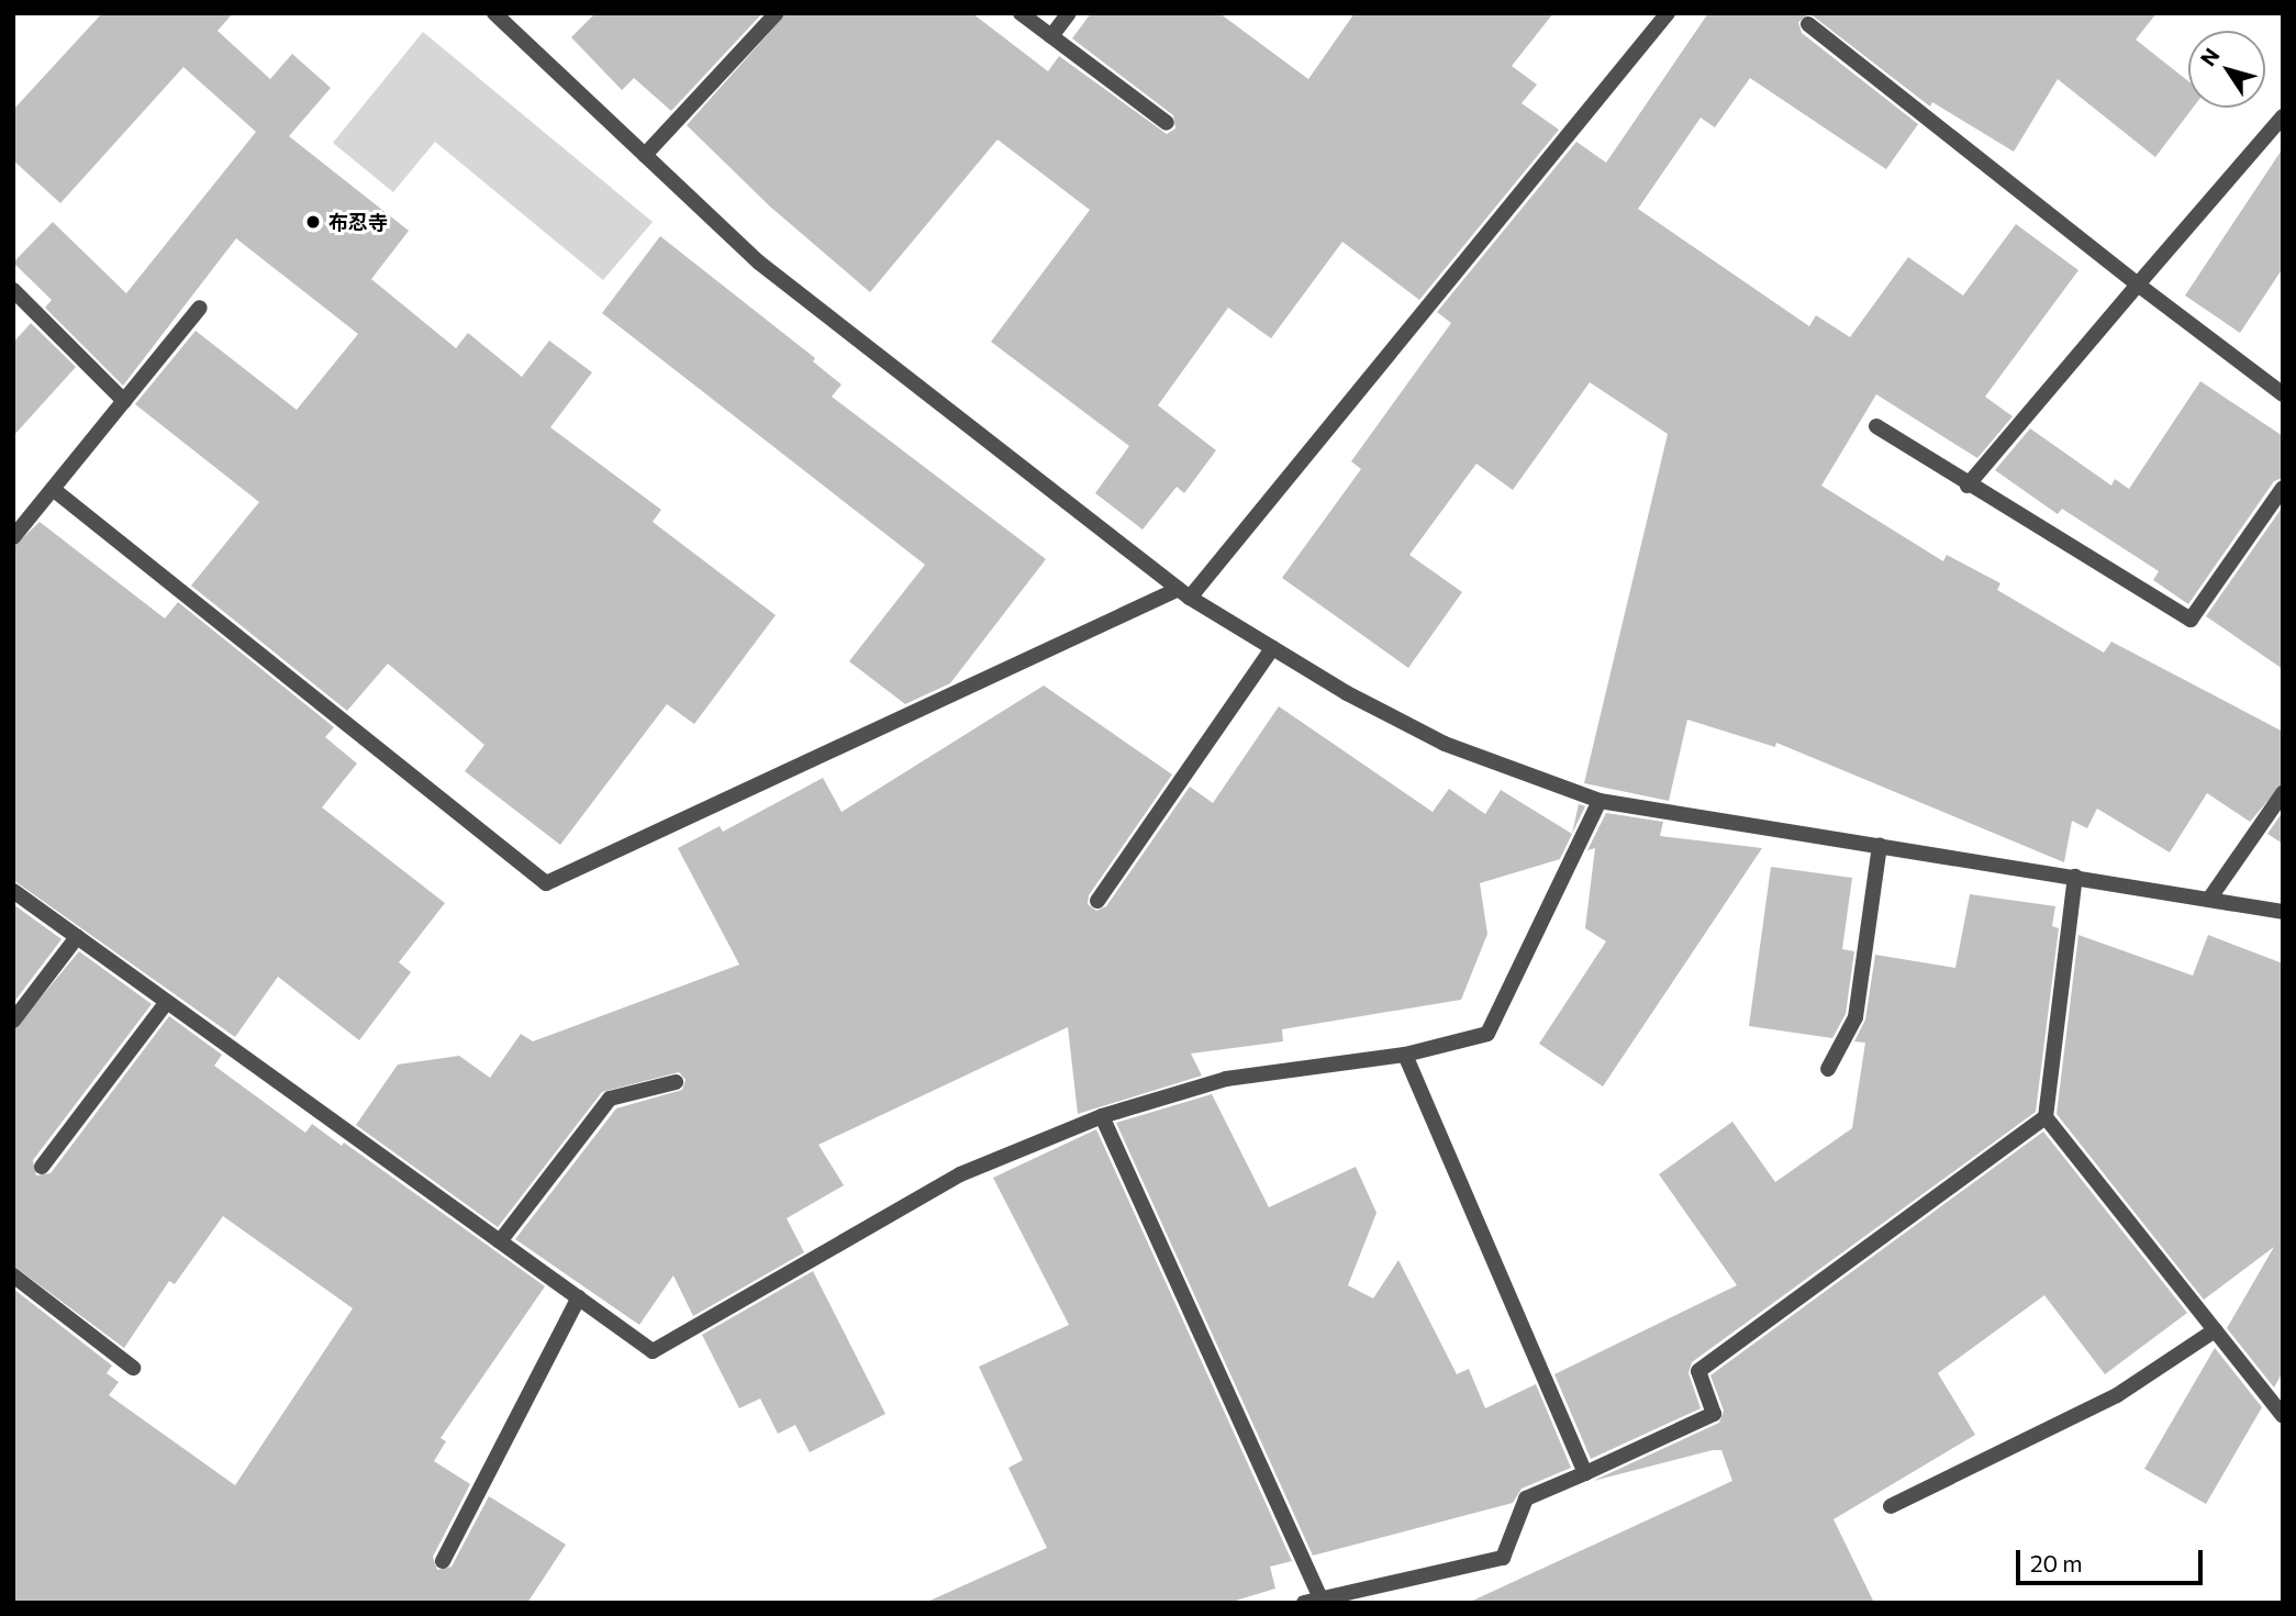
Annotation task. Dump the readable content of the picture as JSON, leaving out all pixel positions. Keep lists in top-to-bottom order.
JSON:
{
  "places": ["布忍寺"],
  "scale_bar": "20 m",
  "north": "top left"
}
